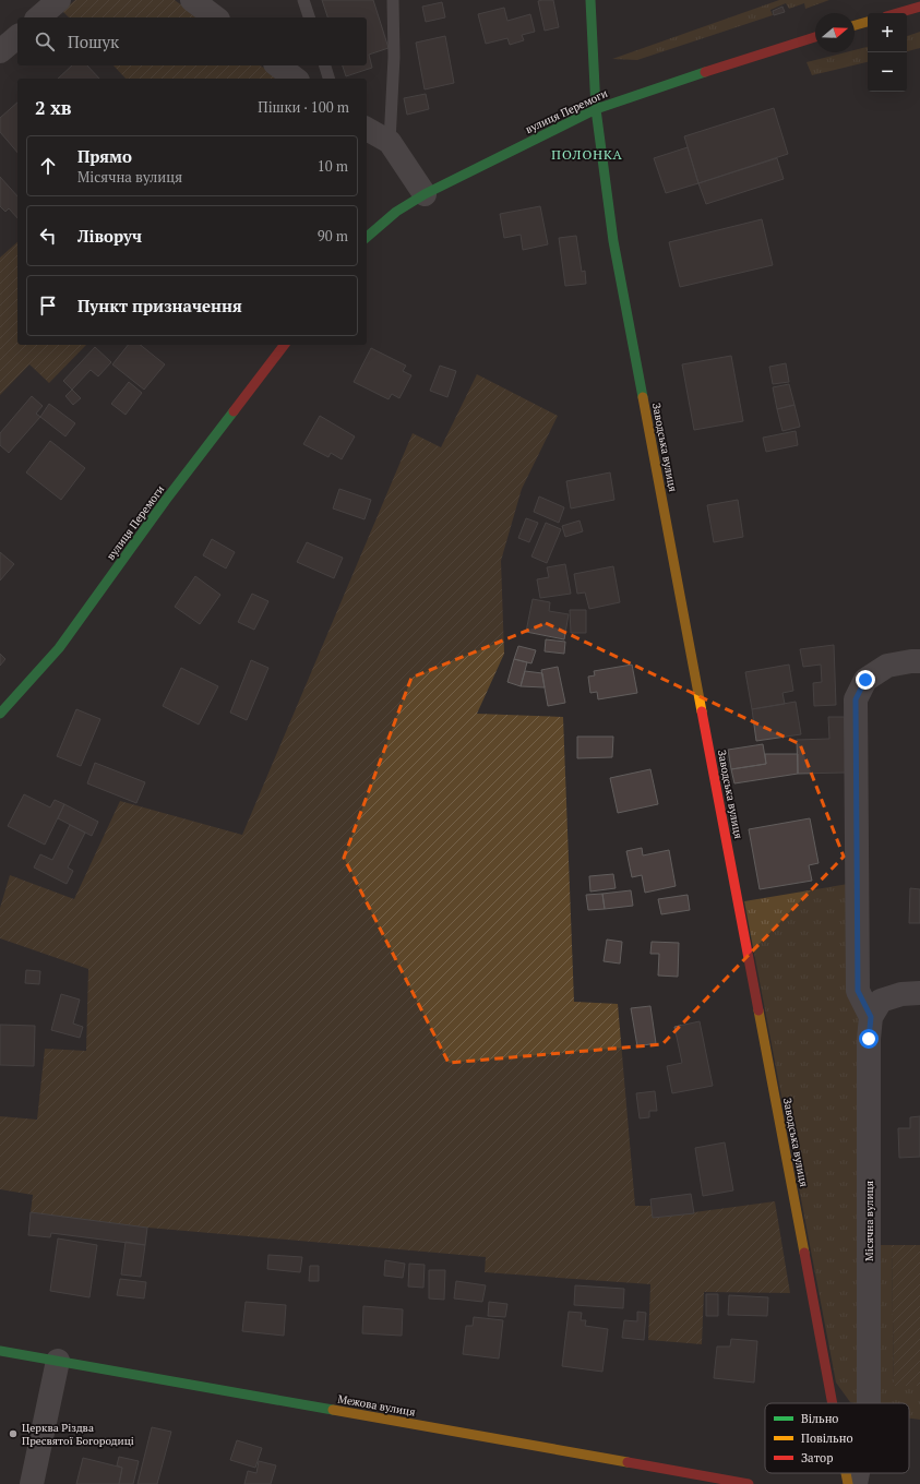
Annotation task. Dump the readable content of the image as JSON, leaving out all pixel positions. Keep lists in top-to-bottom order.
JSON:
{
  "streets": {
    "street": [
      "вулиця Перемоги",
      "Заводська вулиця",
      "Місячна вулиця",
      "Межова вулиця"
    ]
  },
  "crossings": [
    ["вулиця Перемоги", "Заводська вулиця"]
  ],
  "districts": ["ПОЛОНКА"],
  "places": ["Церква Різдва Пресвятої Богородиці"],
  "legend": ["Вільно", "Повільно", "Затор"],
  "north": "right",
  "page": {
    "map_buttons": ["+", "−"],
    "search": "Пошук",
    "heading": ["2 хв", "Пішки · 100 m"],
    "list": [
      ["Прямо", "Місячна вулиця", "10 m"],
      ["Ліворуч", "90 m"],
      "Пункт призначення"
    ]
  }
}
